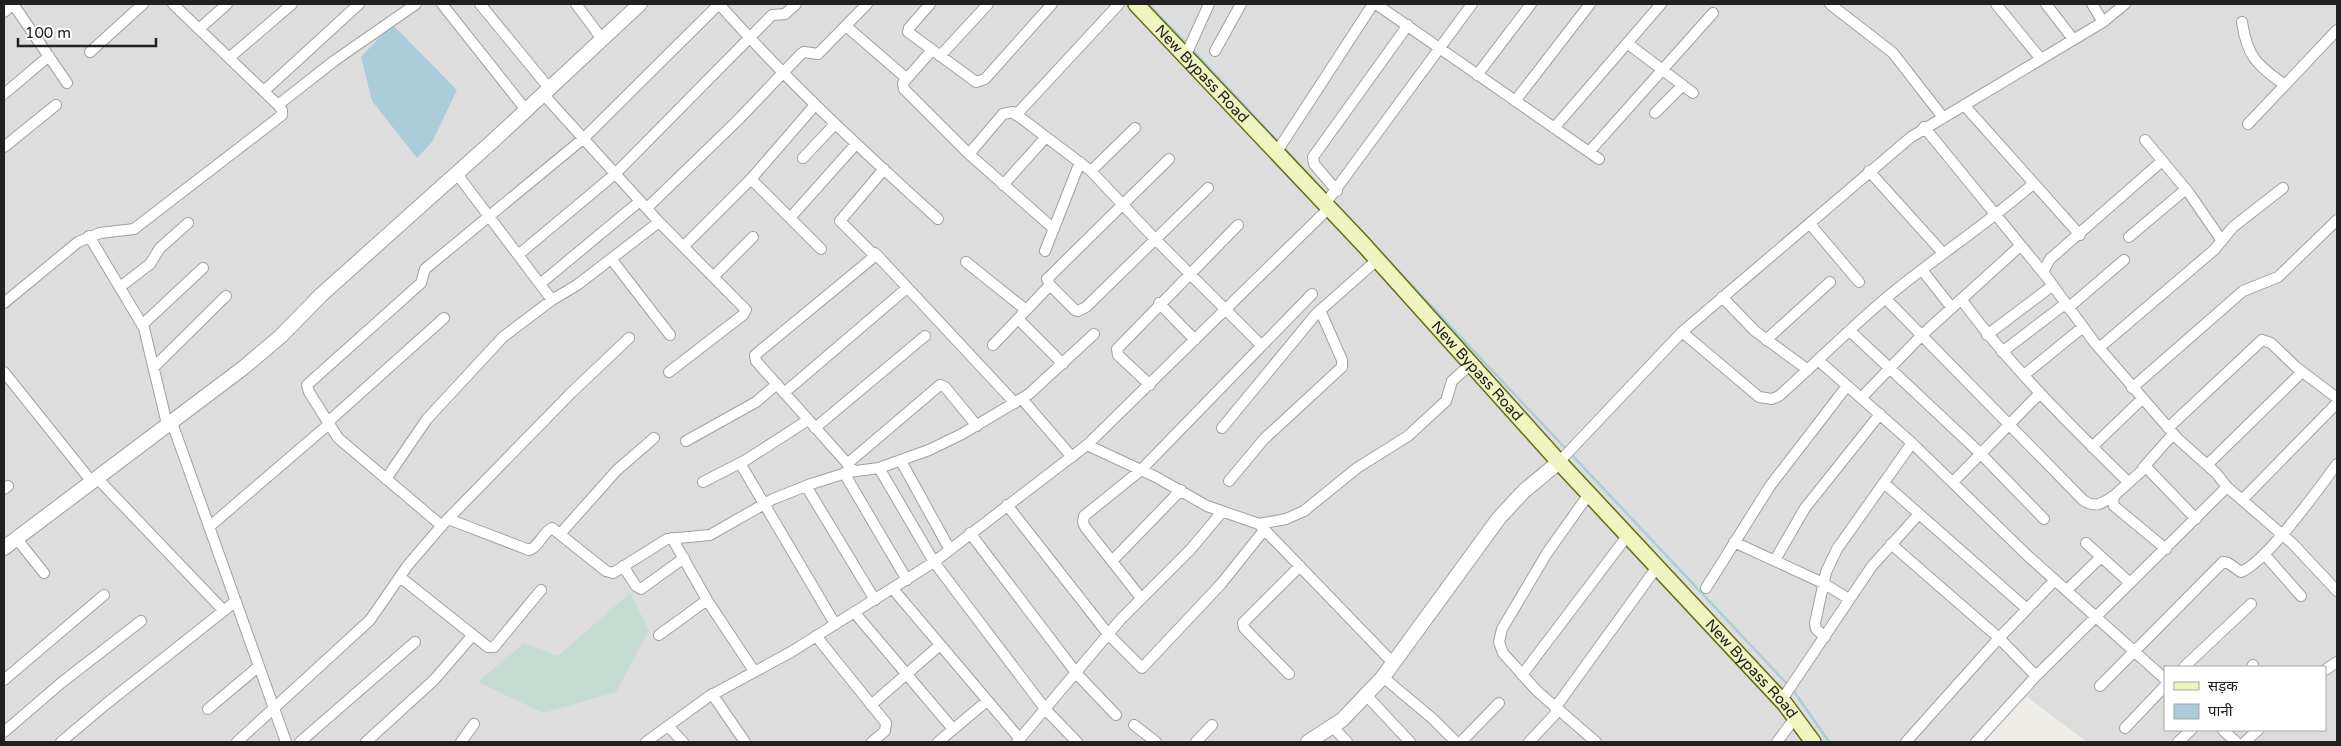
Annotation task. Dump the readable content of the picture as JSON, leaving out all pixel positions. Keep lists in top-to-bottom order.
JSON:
{
  "streets": {
    "main road": ["New Bypass Road"]
  },
  "legend": ["सड़क", "पानी"],
  "scale_bar": "100 m"
}
